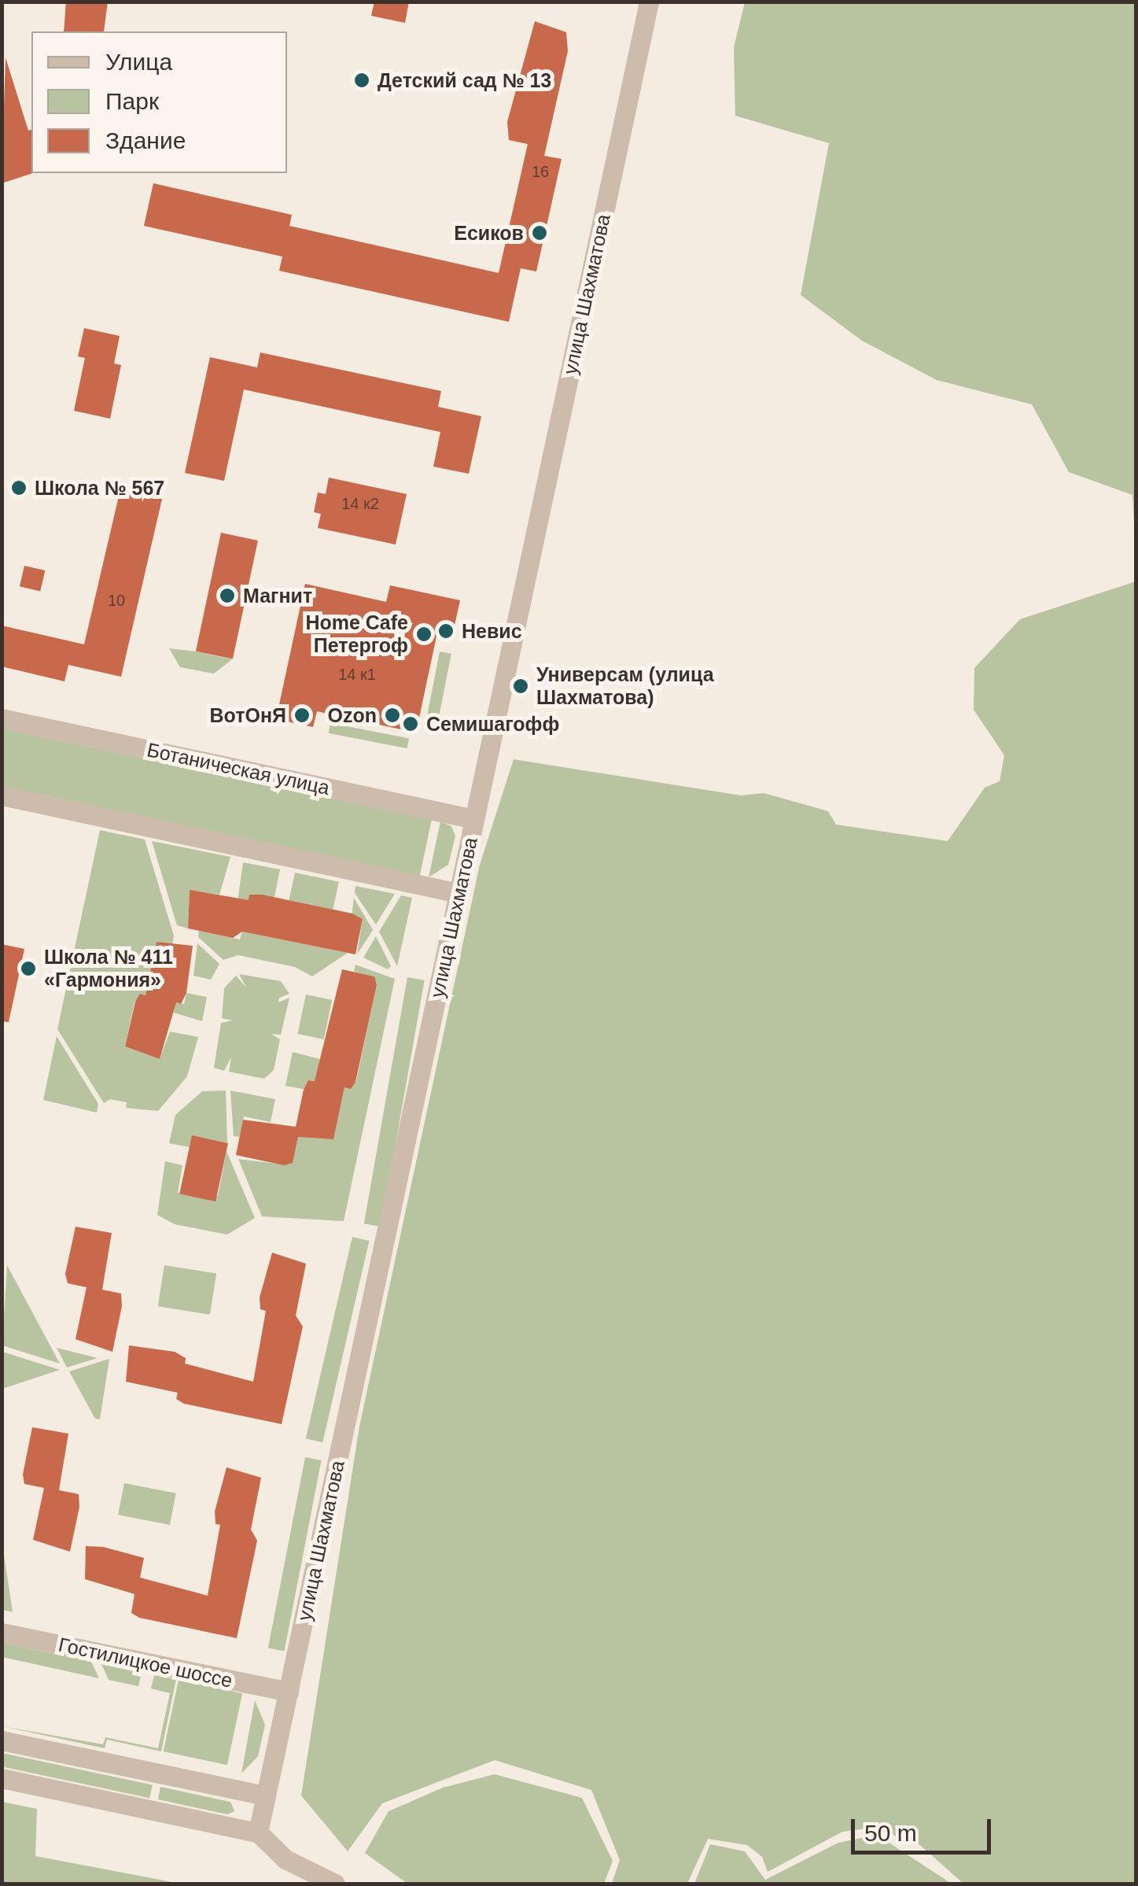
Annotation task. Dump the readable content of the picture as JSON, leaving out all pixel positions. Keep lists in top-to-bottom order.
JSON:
{
  "streets": {
    "street": ["улица Шахматова", "Ботаническая улица", "Гостилицкое шоссе"]
  },
  "crossings": [
    ["улица Шахматова", "Ботаническая улица"],
    ["улица Шахматова", "Гостилицкое шоссе"]
  ],
  "places": [
    "Детский сад № 13",
    "Есиков",
    "Школа № 567",
    "Магнит",
    "Невис",
    "Home Cafe Петергоф",
    "Универсам (улица Шахматова)",
    "ВотОнЯ",
    "Ozon",
    "Семишагофф",
    "Школа № 411 «Гармония»"
  ],
  "house_numbers": [
    "16",
    "14 к2",
    "10",
    "14 к1"
  ],
  "legend": ["Улица", "Парк", "Здание"],
  "scale_bar": "50 m"
}
